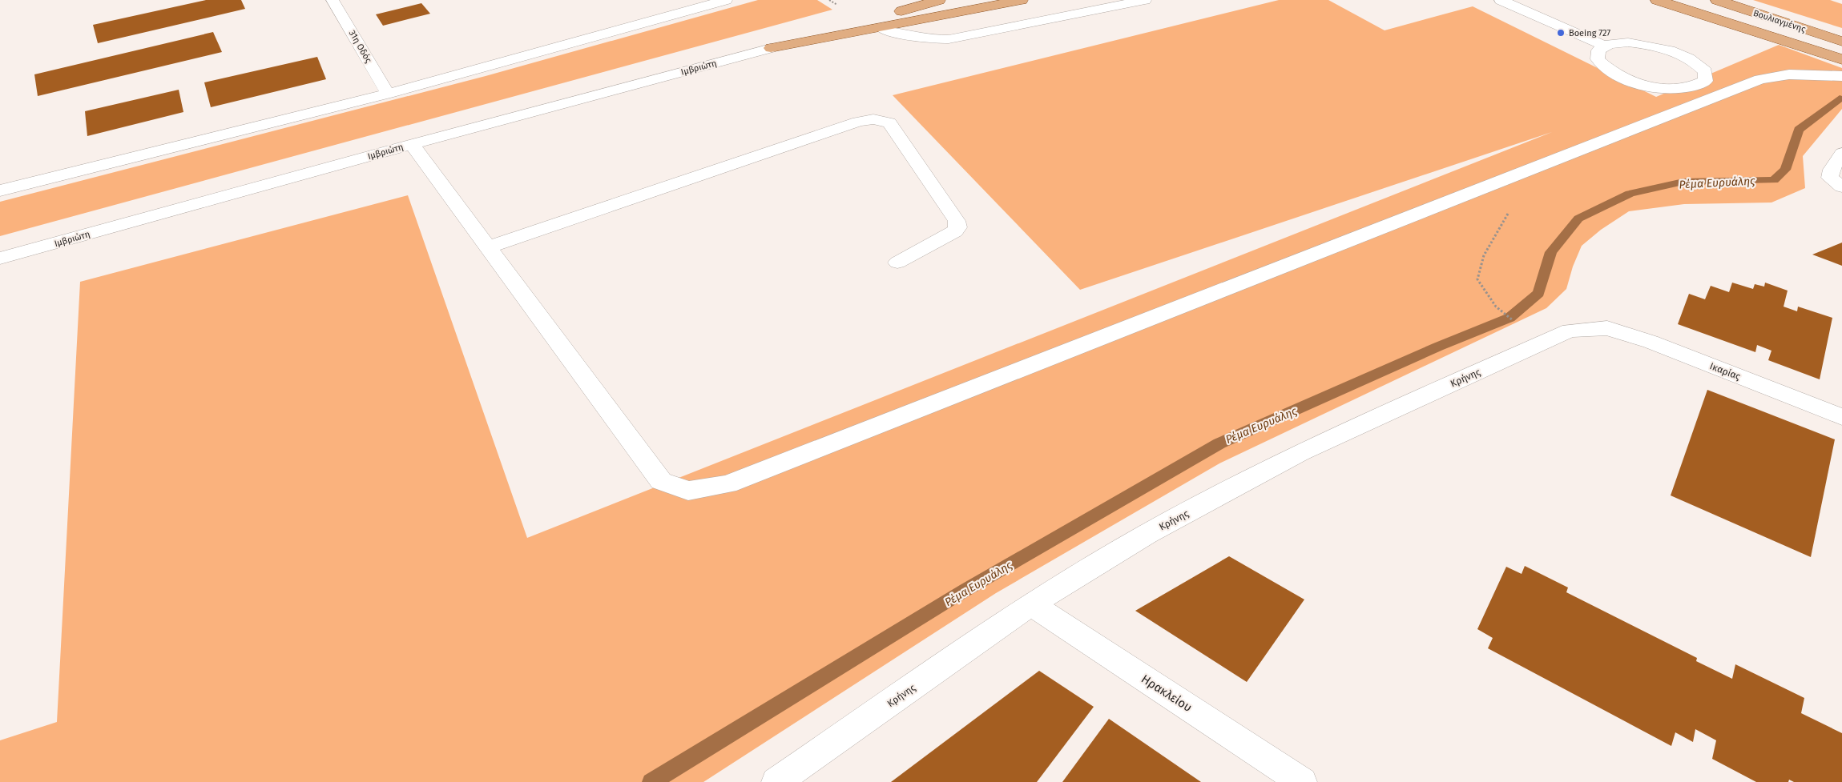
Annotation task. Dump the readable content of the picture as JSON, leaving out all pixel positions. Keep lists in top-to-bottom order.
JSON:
{
  "streets": {
    "main road": ["Βουλιαγμένης"],
    "street": [
      "31η Οδός",
      "Ιμβριώτη",
      "Ικαρίας",
      "Κρήνης",
      "Ηρακλείου"
    ]
  },
  "crossings": [
    ["Ικαρίας", "Κρήνης"],
    ["Κρήνης", "Ηρακλείου"]
  ],
  "water": ["Ρέμα Ευρυάλης"],
  "places": ["Boeing 727"]
}
